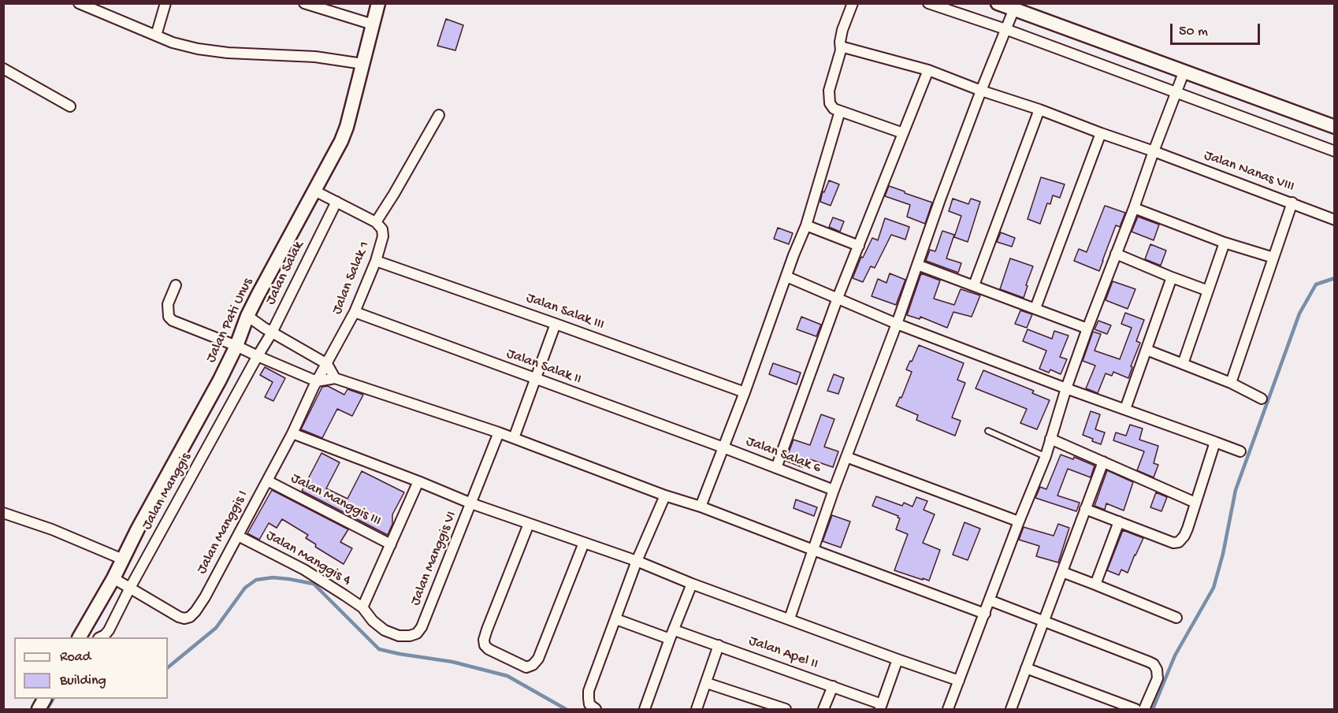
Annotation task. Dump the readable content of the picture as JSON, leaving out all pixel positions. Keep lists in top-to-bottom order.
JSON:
{
  "streets": {
    "main road": ["Jalan Pati Unus"],
    "street": [
      "Jalan Nanas VIII",
      "Jalan Salak",
      "Jalan Salak 1",
      "Jalan Salak III",
      "Jalan Salak II",
      "Jalan Salak 6",
      "Jalan Manggis",
      "Jalan Manggis III",
      "Jalan Manggis I",
      "Jalan Manggis 4",
      "Jalan Manggis VI",
      "Jalan Apel II"
    ]
  },
  "crossings": [
    ["Jalan Salak", "Jalan Pati Unus"],
    ["Jalan Salak", "Jalan Manggis"],
    ["Jalan Salak 1", "Jalan Salak III"],
    ["Jalan Salak 1", "Jalan Salak II"],
    ["Jalan Salak 1", "Jalan Manggis I"],
    ["Jalan Pati Unus", "Jalan Manggis"],
    ["Jalan Pati Unus", "Jalan Manggis I"],
    ["Jalan Salak II", "Jalan Salak 6"],
    ["Jalan Manggis", "Jalan Manggis I"],
    ["Jalan Manggis III", "Jalan Manggis I"],
    ["Jalan Manggis I", "Jalan Manggis 4"],
    ["Jalan Manggis 4", "Jalan Manggis VI"]
  ],
  "legend": ["Road", "Building"],
  "scale_bar": "50 m"
}
